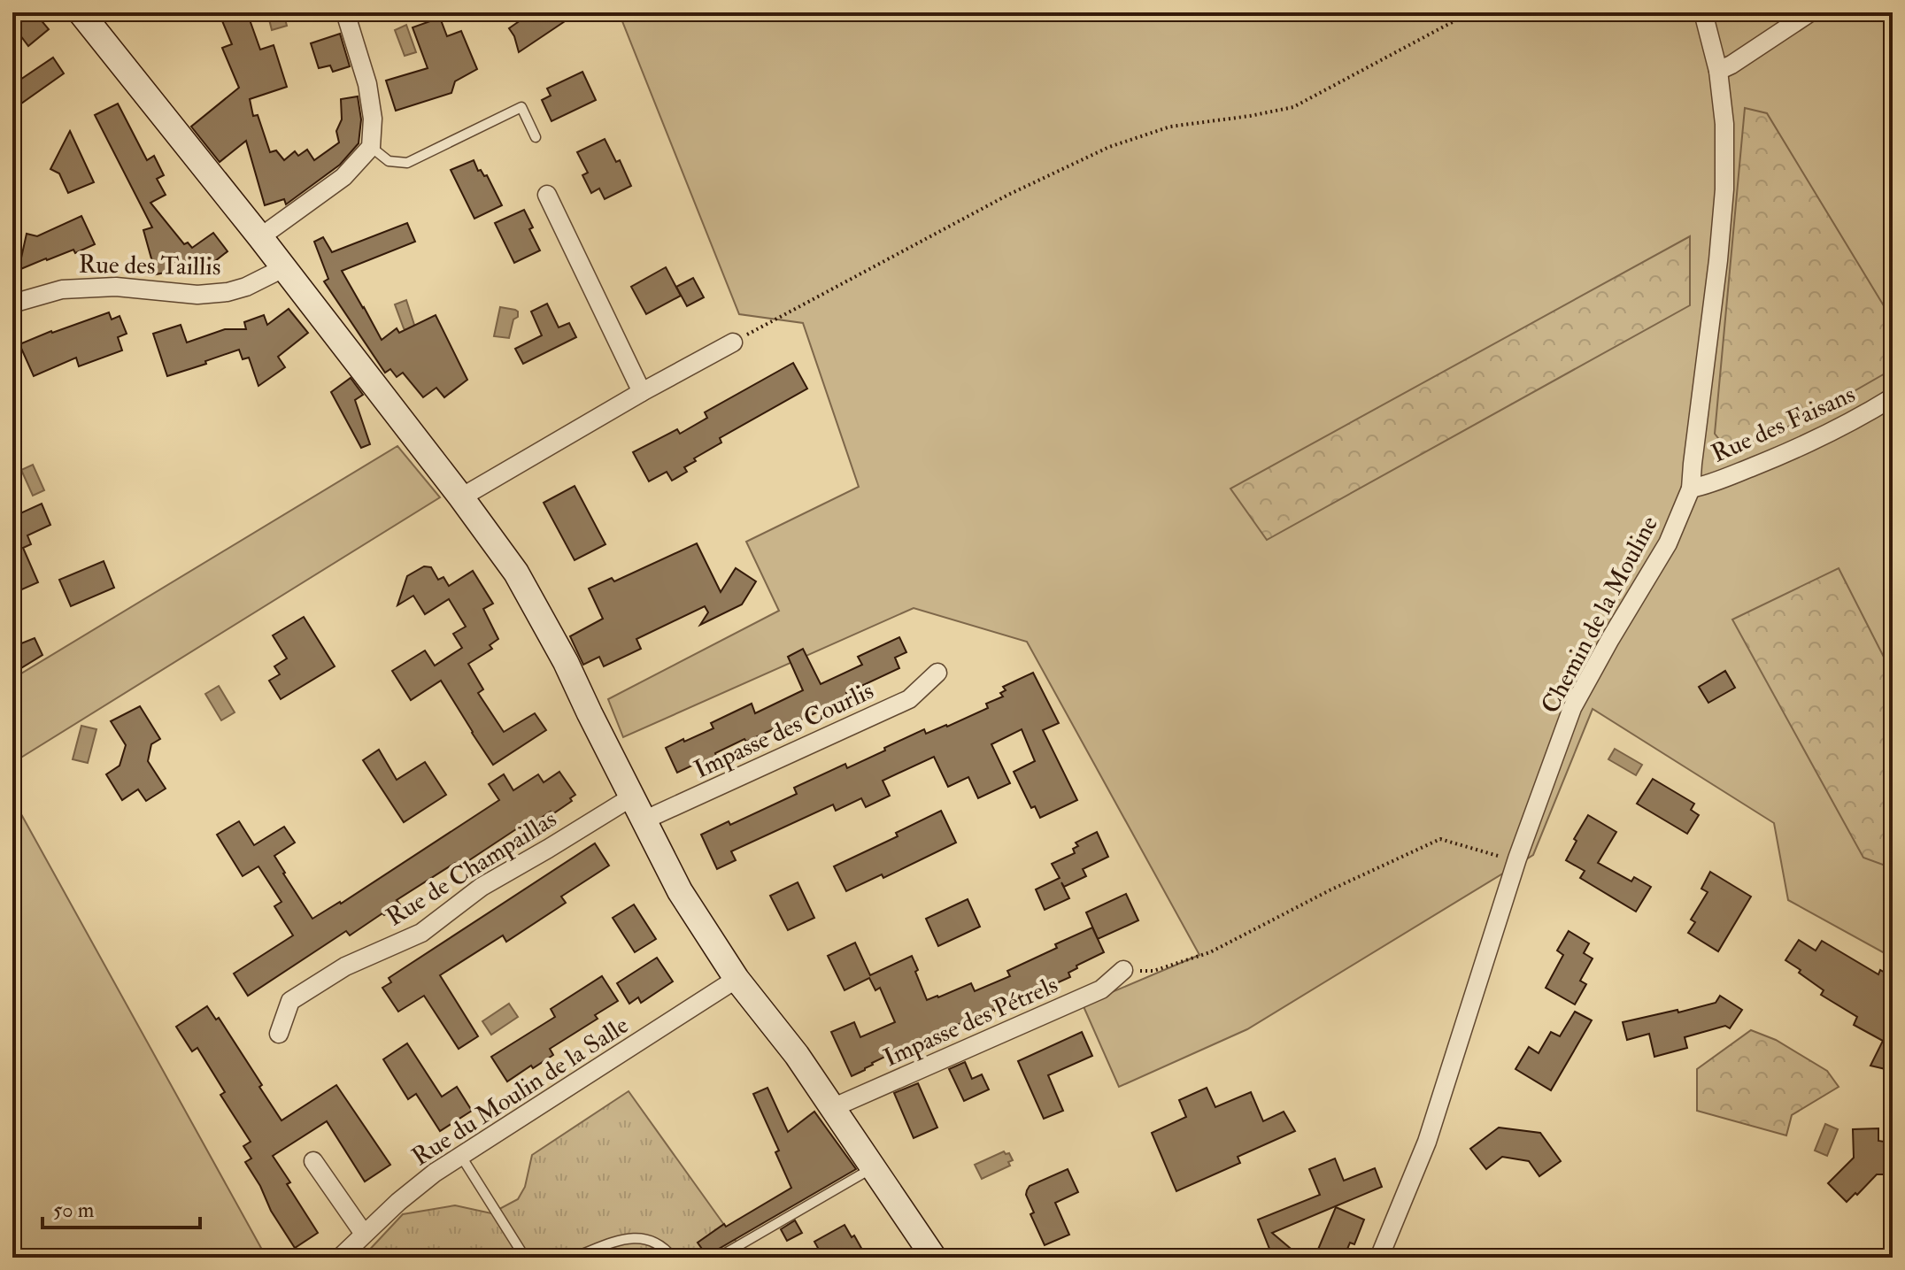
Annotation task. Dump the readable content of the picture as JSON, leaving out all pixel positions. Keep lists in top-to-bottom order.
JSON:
{
  "streets": {
    "street": [
      "Rue des Taillis",
      "Rue des Faisans",
      "Chemin de la Mouline",
      "Impasse des Courlis",
      "Rue de Champaillas",
      "Impasse des Pétrels",
      "Rue du Moulin de la Salle"
    ]
  },
  "crossings": [
    ["Rue des Faisans", "Chemin de la Mouline"]
  ],
  "scale_bar": "50 m"
}
